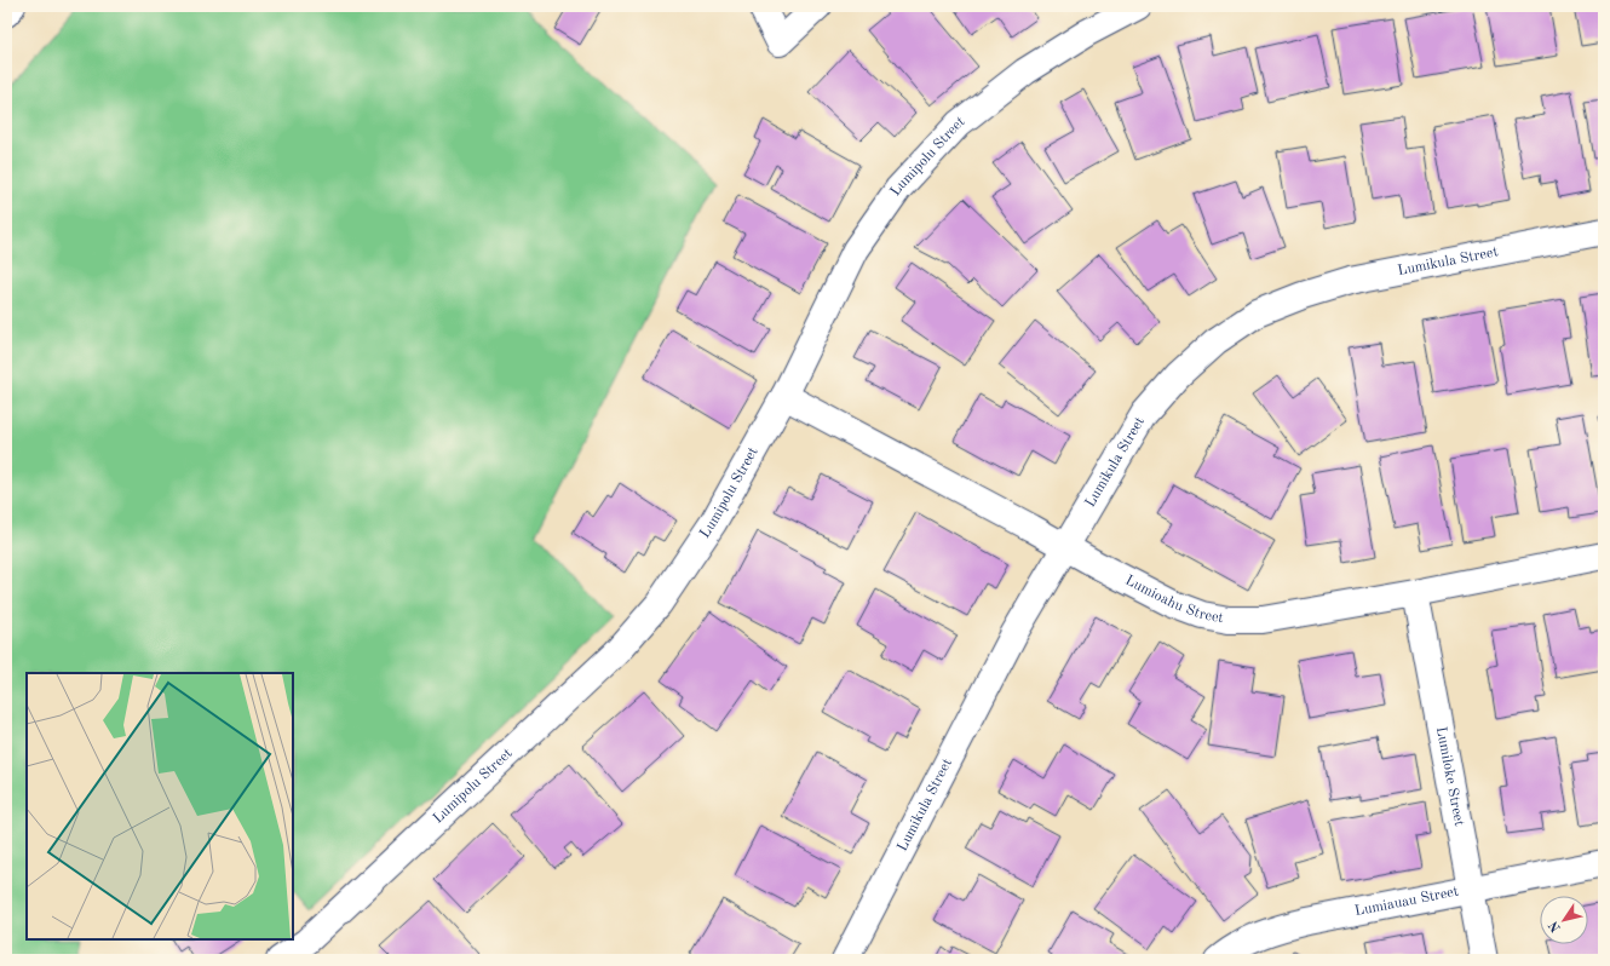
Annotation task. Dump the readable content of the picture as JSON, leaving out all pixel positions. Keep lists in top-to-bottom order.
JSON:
{
  "streets": {
    "main road": [
      "Lumipolu Street",
      "Lumikula Street",
      "Lumioahu Street",
      "Lumiloke Street",
      "Lumiauau Street"
    ]
  },
  "crossings": [
    ["Lumipolu Street", "Lumioahu Street"],
    ["Lumikula Street", "Lumioahu Street"],
    ["Lumioahu Street", "Lumiloke Street"],
    ["Lumiloke Street", "Lumiauau Street"]
  ],
  "north": "bottom left"
}
